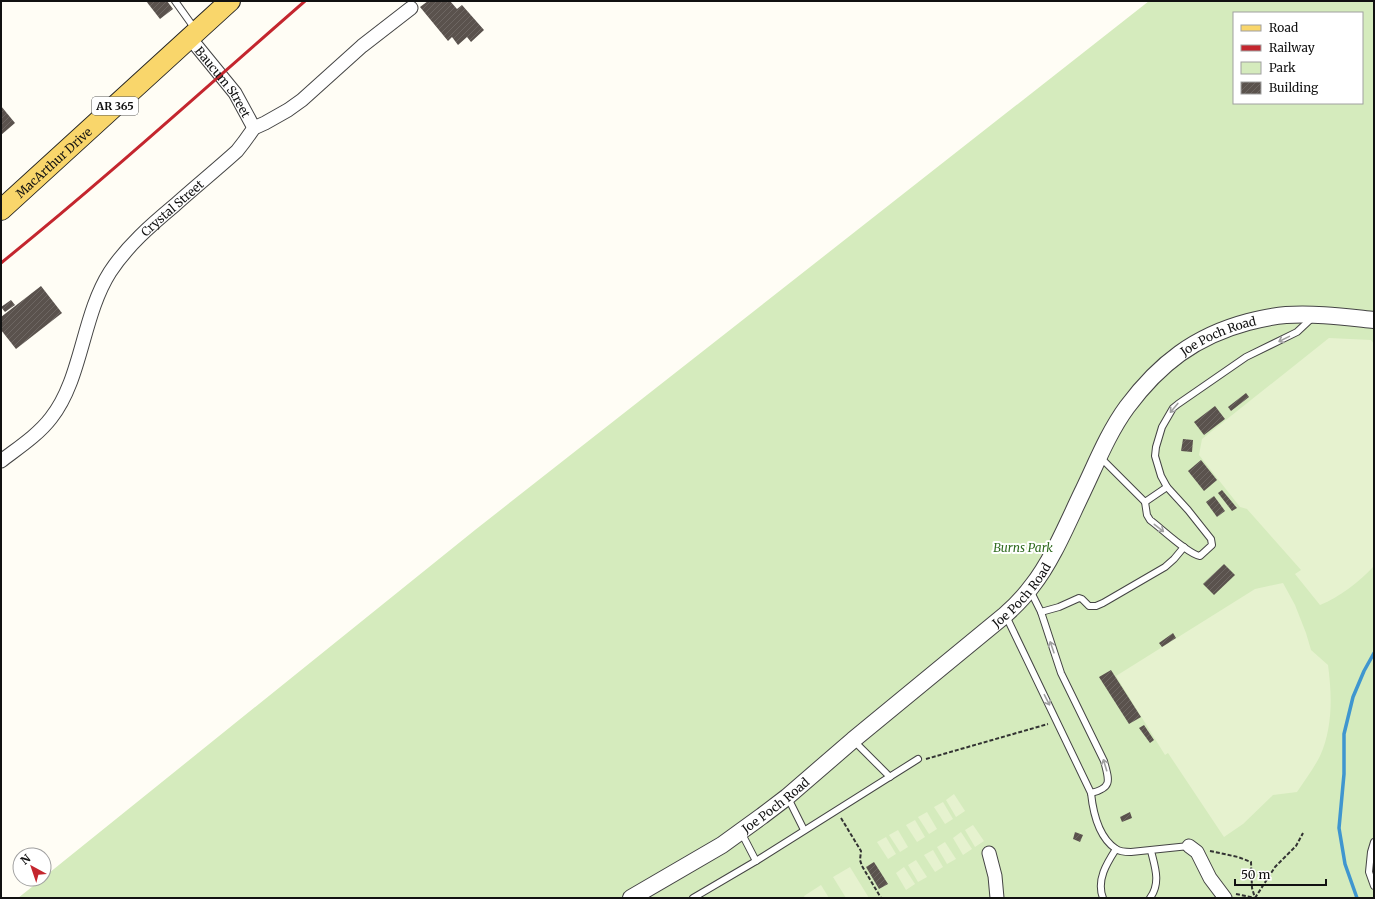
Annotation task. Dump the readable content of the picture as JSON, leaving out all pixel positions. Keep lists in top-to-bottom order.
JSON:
{
  "streets": {
    "main road": ["AR 365", "MacArthur Drive"],
    "street": ["Baucum Street", "Crystal Street", "Joe Poch Road"]
  },
  "crossings": [
    ["Baucum Street", "MacArthur Drive"],
    ["Baucum Street", "Crystal Street"]
  ],
  "parks": ["Burns Park"],
  "legend": [
    "Road",
    "Railway",
    "Park",
    "Building"
  ],
  "scale_bar": "50 m",
  "north": "top left"
}
